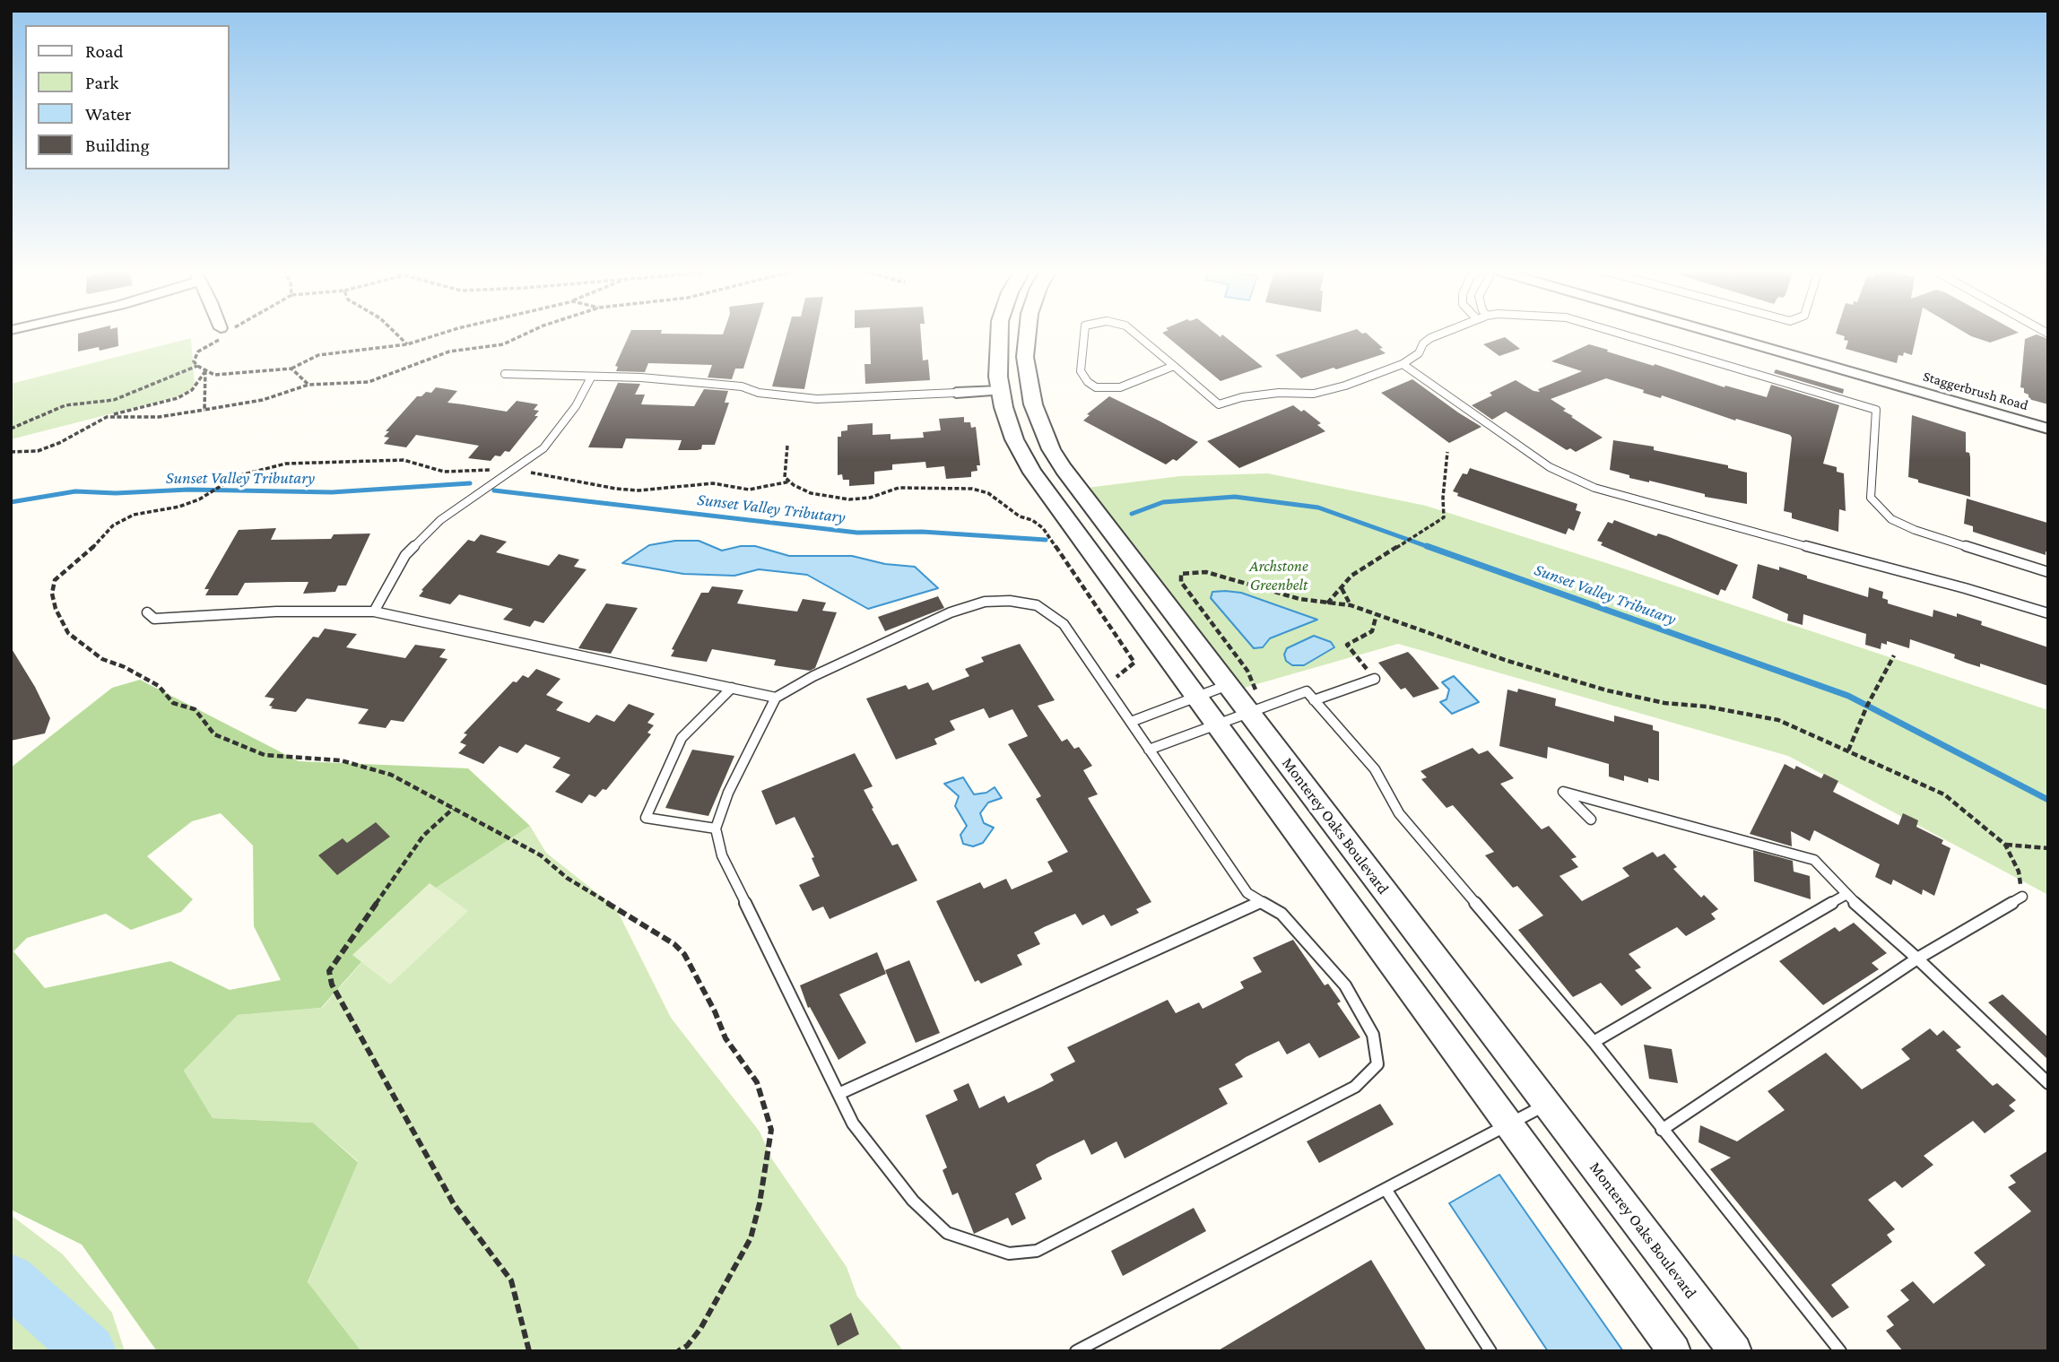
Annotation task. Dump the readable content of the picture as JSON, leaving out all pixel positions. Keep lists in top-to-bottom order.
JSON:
{
  "streets": {
    "street": ["Staggerbrush Road", "Monterey Oaks Boulevard"]
  },
  "water": ["Sunset Valley Tributary"],
  "parks": ["Archstone Greenbelt"],
  "legend": [
    "Road",
    "Park",
    "Water",
    "Building"
  ]
}
